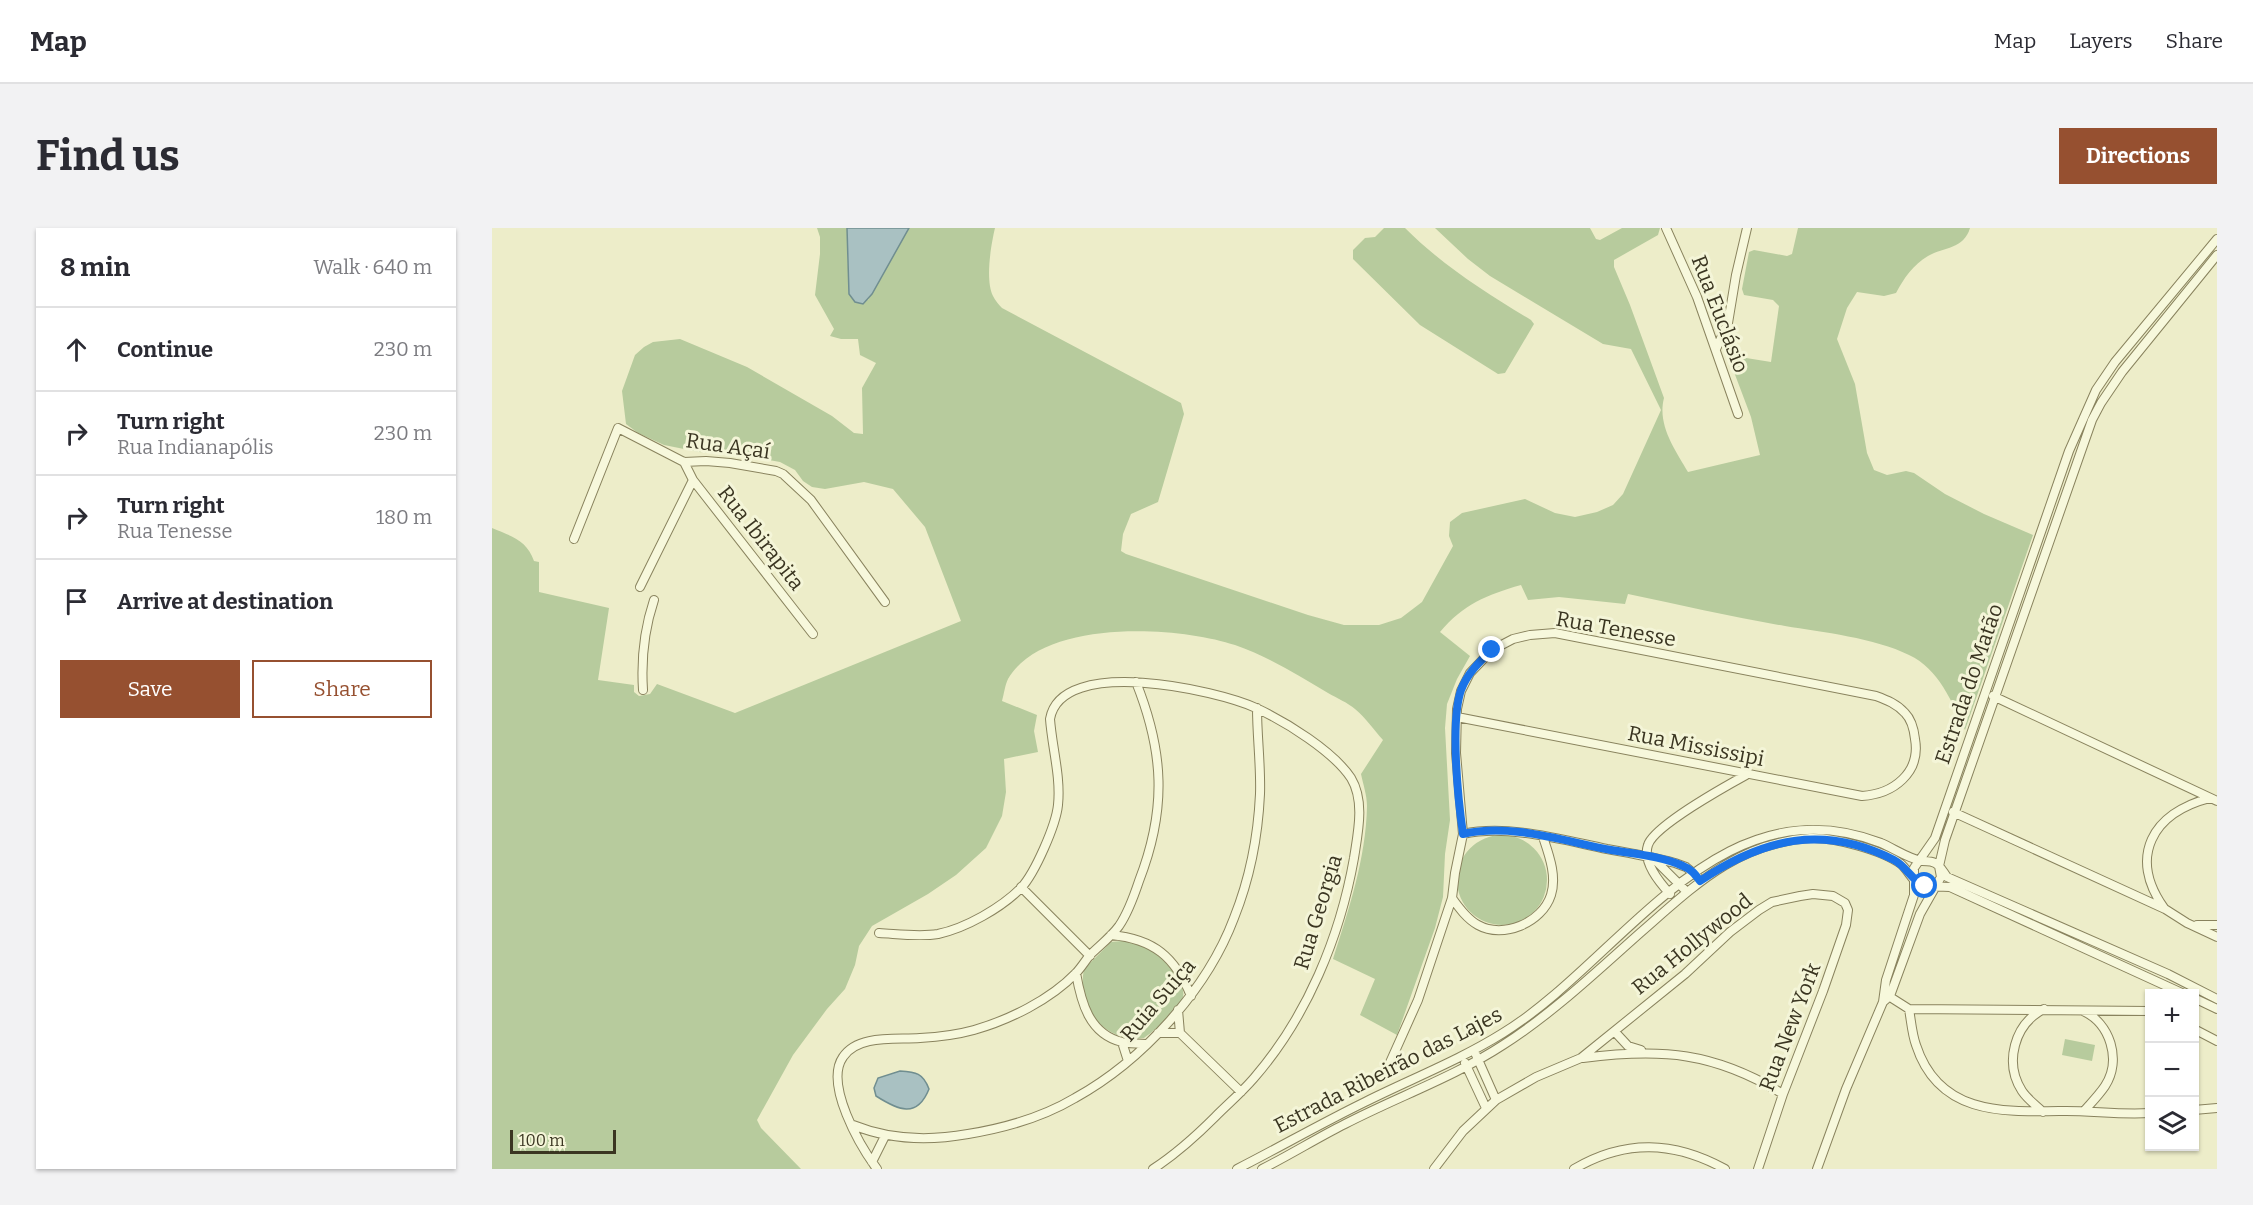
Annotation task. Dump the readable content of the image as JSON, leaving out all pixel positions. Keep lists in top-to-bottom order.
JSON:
{
  "streets": {
    "street": [
      "Rua Euclásio",
      "Rua Açaí",
      "Rua Ibirapita",
      "Rua Tenesse",
      "Estrada do Matão",
      "Rua Mississipi",
      "Rua Georgia",
      "Rua Hollywood",
      "Ruia Suiça",
      "Rua New York",
      "Estrada Ribeirão das Lajes"
    ]
  },
  "crossings": [
    ["Rua Açaí", "Rua Ibirapita"],
    ["Rua Tenesse", "Rua Mississipi"],
    ["Estrada do Matão", "Estrada Ribeirão das Lajes"],
    ["Rua Georgia", "Ruia Suiça"],
    ["Rua Hollywood", "Rua New York"]
  ],
  "scale_bar": "100 m",
  "page": {
    "header": "Map",
    "nav": ["Map", "Layers", "Share"],
    "buttons": [
      "Directions",
      ["Save", "Share"]
    ],
    "title": "Find us",
    "heading": ["8 min", "Walk · 640 m"],
    "list": [
      ["Continue", "230 m"],
      ["Turn right", "Rua Indianapólis", "230 m"],
      ["Turn right", "Rua Tenesse", "180 m"],
      "Arrive at destination"
    ],
    "map_buttons": ["+", "−"],
    "scale": "100 m"
  }
}
